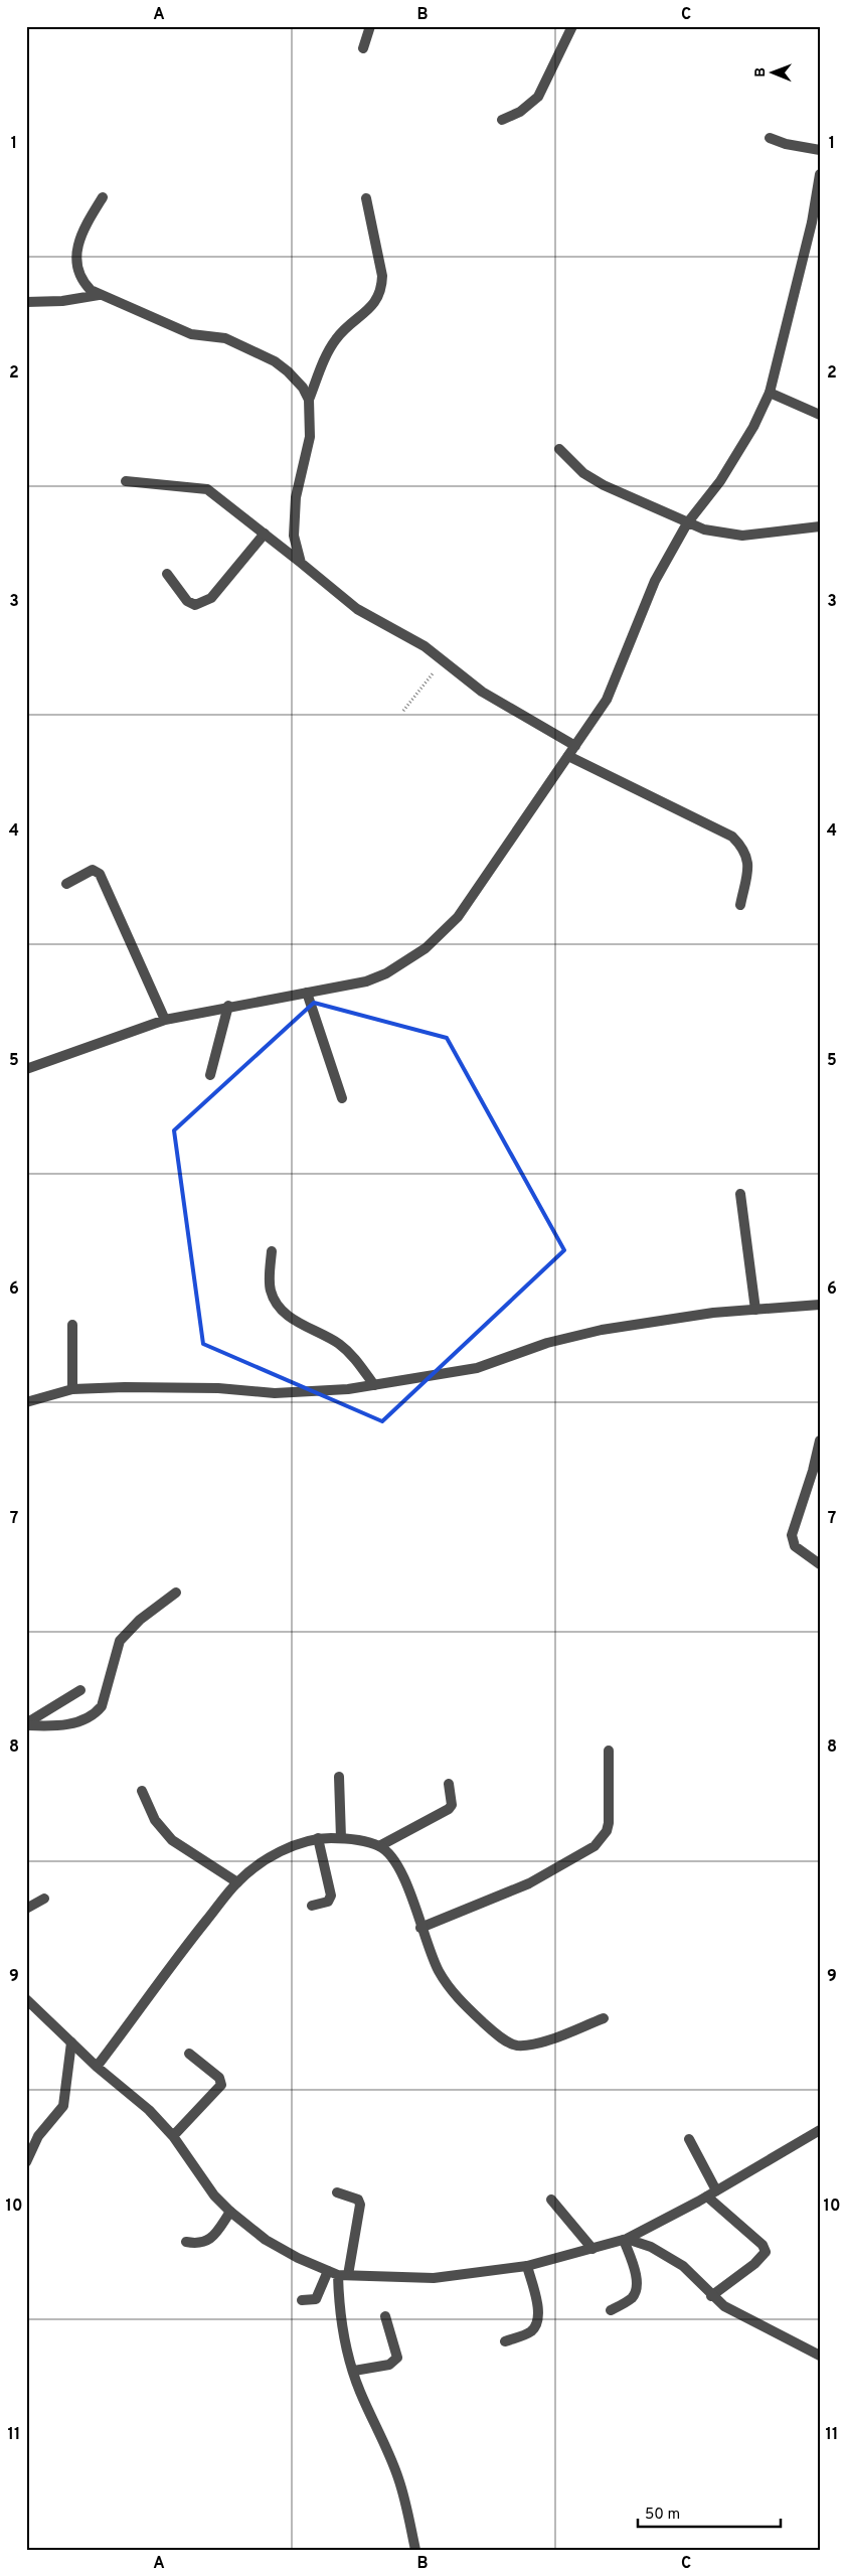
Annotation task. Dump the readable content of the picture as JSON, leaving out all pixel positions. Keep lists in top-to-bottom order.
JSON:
{
  "scale_bar": "50 m",
  "north": "left",
  "grid": {
    "columns": ["A", "B", "C"],
    "rows": [
      "1",
      "2",
      "3",
      "4",
      "5",
      "6",
      "7",
      "8",
      "9",
      "10",
      "11"
    ]
  }
}
